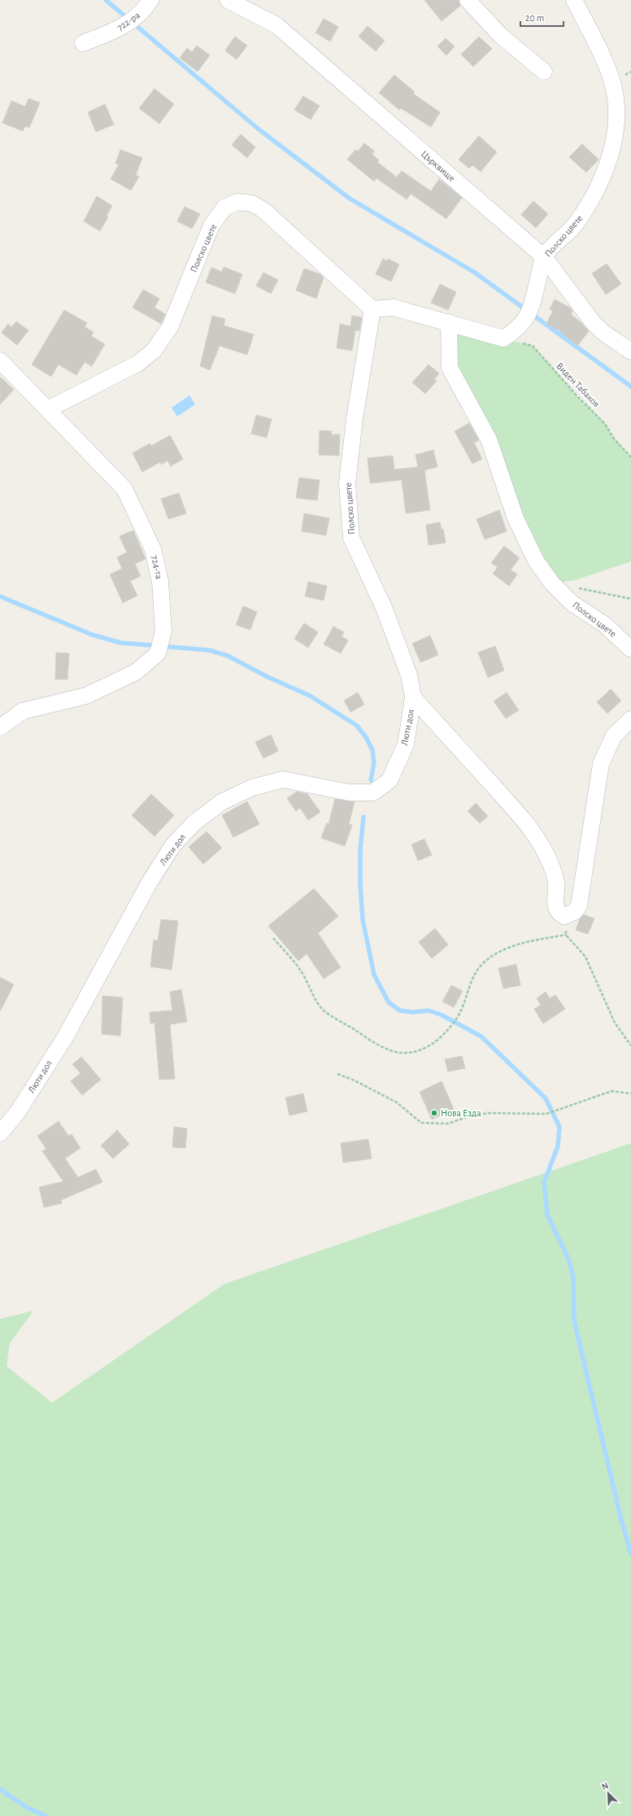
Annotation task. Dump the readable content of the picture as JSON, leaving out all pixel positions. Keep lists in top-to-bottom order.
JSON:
{
  "streets": {
    "street": [
      "722-ра",
      "Църквище",
      "Полско цвете",
      "724-та",
      "Люти дол"
    ],
    "path": ["Виден Табаков"]
  },
  "crossings": [
    ["Църквище", "Полско цвете"],
    ["Полско цвете", "Виден Табаков"],
    ["Полско цвете", "724-та"],
    ["Полско цвете", "Люти дол"]
  ],
  "places": ["Нова Езда"],
  "scale_bar": "20 m",
  "north": "top left"
}
